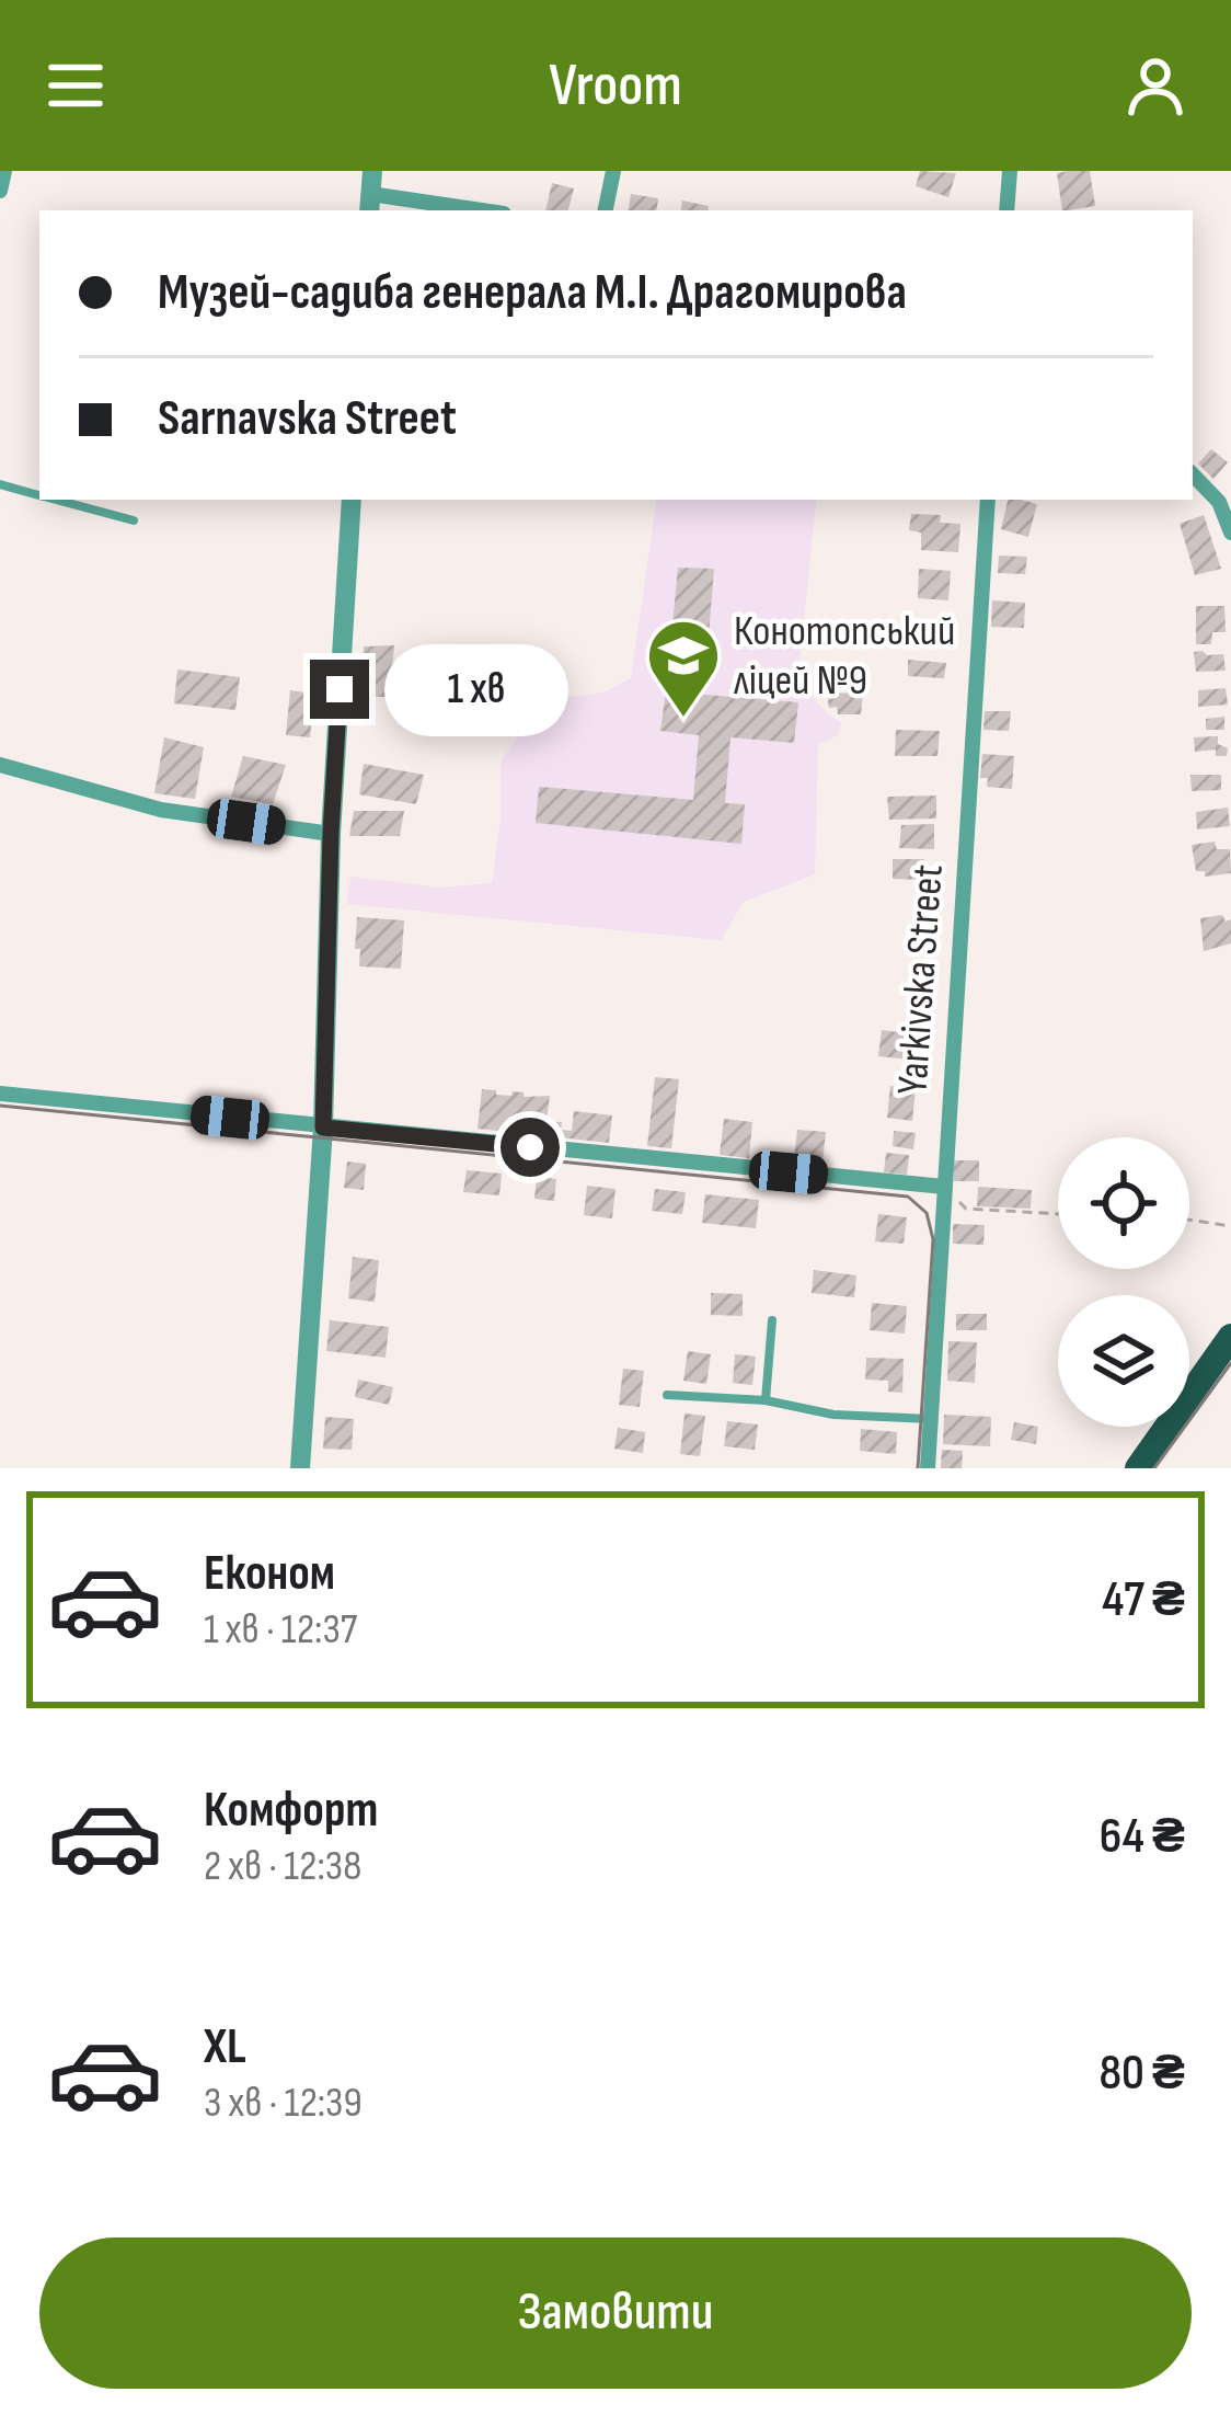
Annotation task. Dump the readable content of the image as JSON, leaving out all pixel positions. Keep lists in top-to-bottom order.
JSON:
{
  "streets": {
    "street": ["Yarkivska Street"]
  },
  "places": {
    "school or university": ["Конотопський ліцей №9"]
  },
  "page": {
    "header": "Vroom",
    "banner": ["Музей-садиба генерала М.І. Драгомирова", "Sarnavska Street"],
    "bubble": "1 хв",
    "list": [
      {
        "name": "Економ",
        "note": "1 хв · 12:37",
        "value": "47 ₴"
      },
      {
        "name": "Комфорт",
        "note": "2 хв · 12:38",
        "value": "64 ₴"
      },
      {
        "name": "XL",
        "note": "3 хв · 12:39",
        "value": "80 ₴"
      }
    ],
    "buttons": "Замовити"
  }
}
